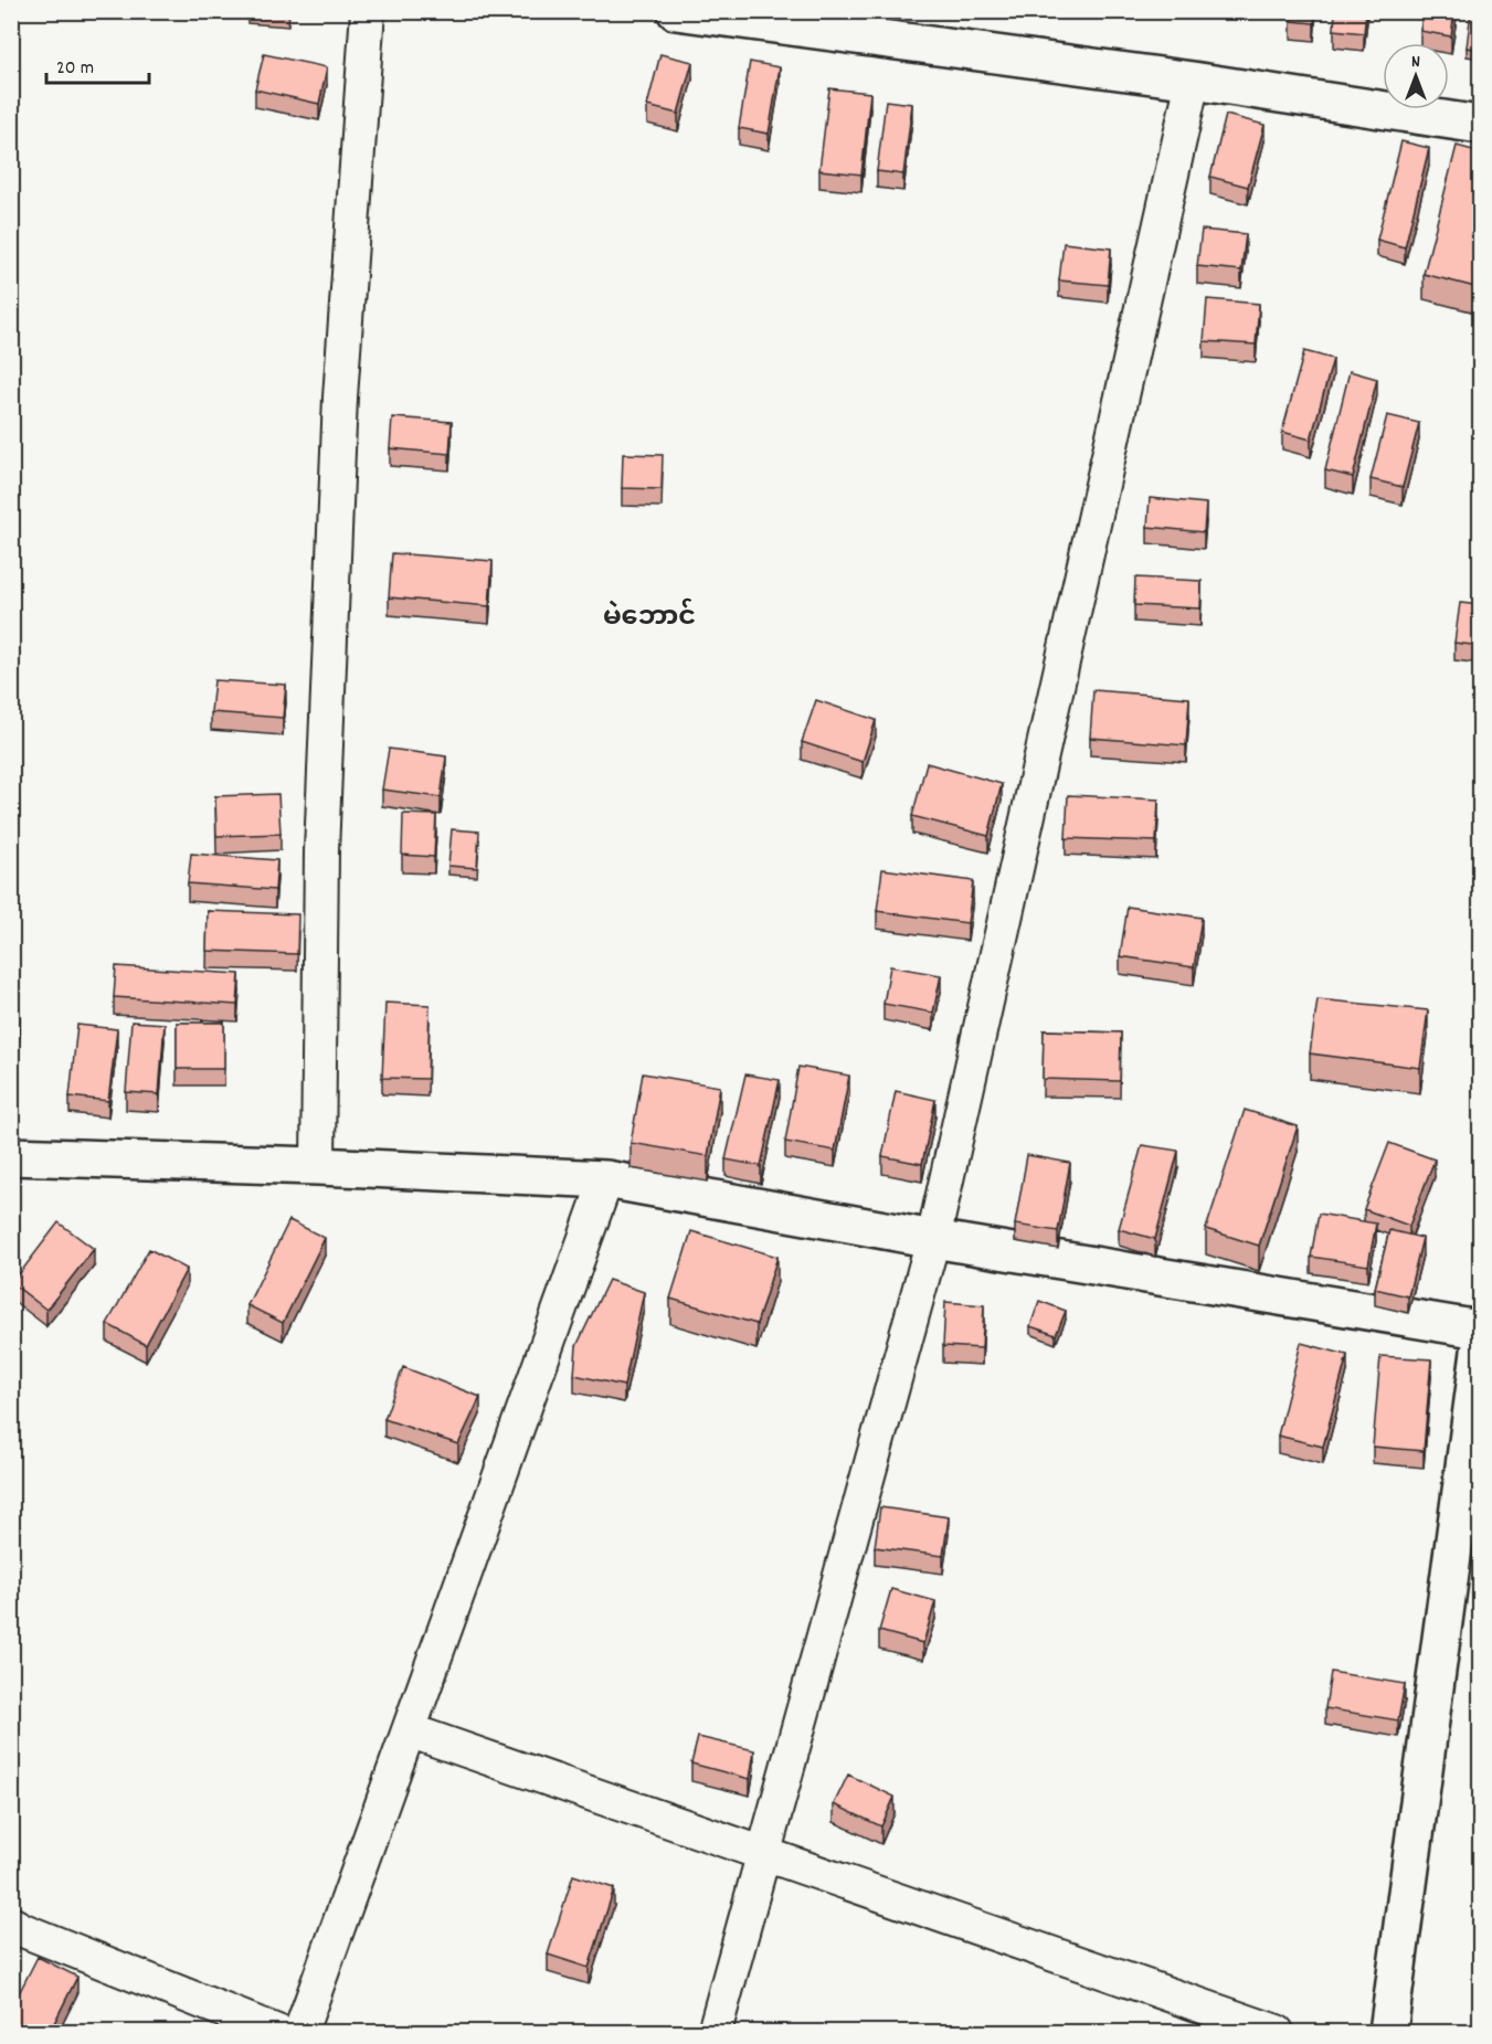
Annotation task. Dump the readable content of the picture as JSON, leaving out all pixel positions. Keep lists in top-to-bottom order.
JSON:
{
  "districts": ["မဲဘောင်"],
  "scale_bar": "20 m",
  "north": "top"
}
